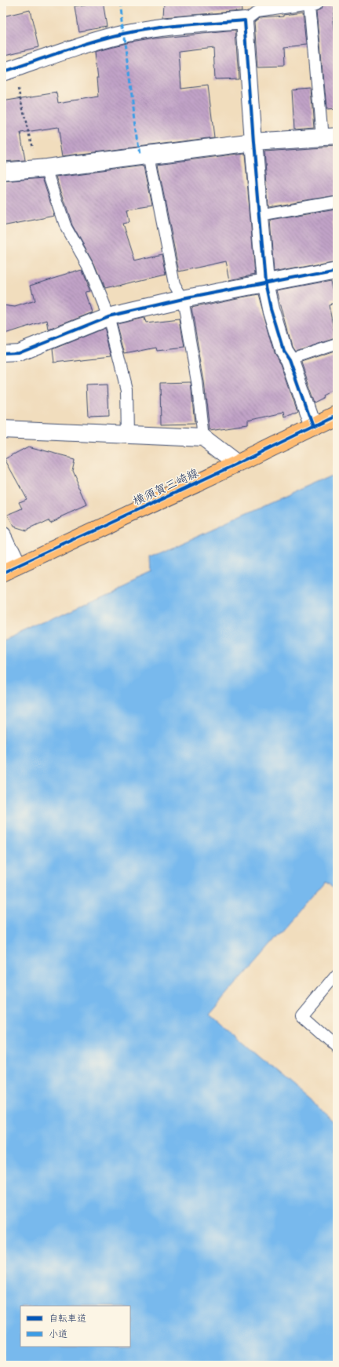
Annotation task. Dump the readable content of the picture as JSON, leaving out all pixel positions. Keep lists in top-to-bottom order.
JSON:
{
  "streets": {
    "main road": ["横須賀三崎線"]
  },
  "legend": ["自転車道", "小道"]
}
